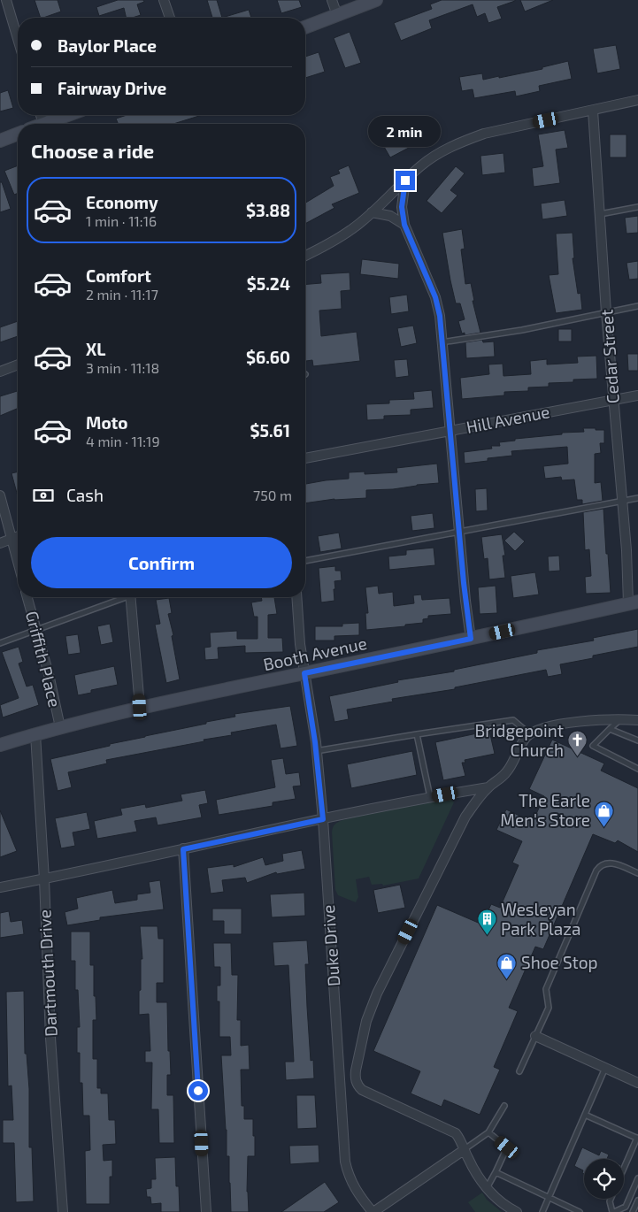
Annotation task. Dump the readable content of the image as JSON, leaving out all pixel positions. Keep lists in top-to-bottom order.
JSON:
{
  "streets": {
    "street": [
      "Cedar Street",
      "Hill Avenue",
      "Booth Avenue",
      "Griffith Place",
      "Duke Drive",
      "Dartmouth Drive"
    ]
  },
  "crossings": [
    ["Cedar Street", "Hill Avenue"],
    ["Cedar Street", "Booth Avenue"],
    ["Booth Avenue", "Griffith Place"],
    ["Booth Avenue", "Duke Drive"],
    ["Booth Avenue", "Dartmouth Drive"]
  ],
  "places": {
    "church": ["Bridgepoint Church"],
    "shop": ["The Earle Men's Store", "Shoe Stop"],
    "building": ["Wesleyan Park Plaza"]
  },
  "page": {
    "banner": ["Baylor Place", "Fairway Drive"],
    "bubble": "2 min",
    "heading": "Choose a ride",
    "list": [
      {
        "name": "Economy",
        "note": "1 min · 11:16",
        "value": "$3.88"
      },
      {
        "name": "Comfort",
        "note": "2 min · 11:17",
        "value": "$5.24"
      },
      {
        "name": "XL",
        "note": "3 min · 11:18",
        "value": "$6.60"
      },
      {
        "name": "Moto",
        "note": "4 min · 11:19",
        "value": "$5.61"
      }
    ],
    "pay": ["Cash", "750 m"],
    "buttons": "Confirm"
  }
}
